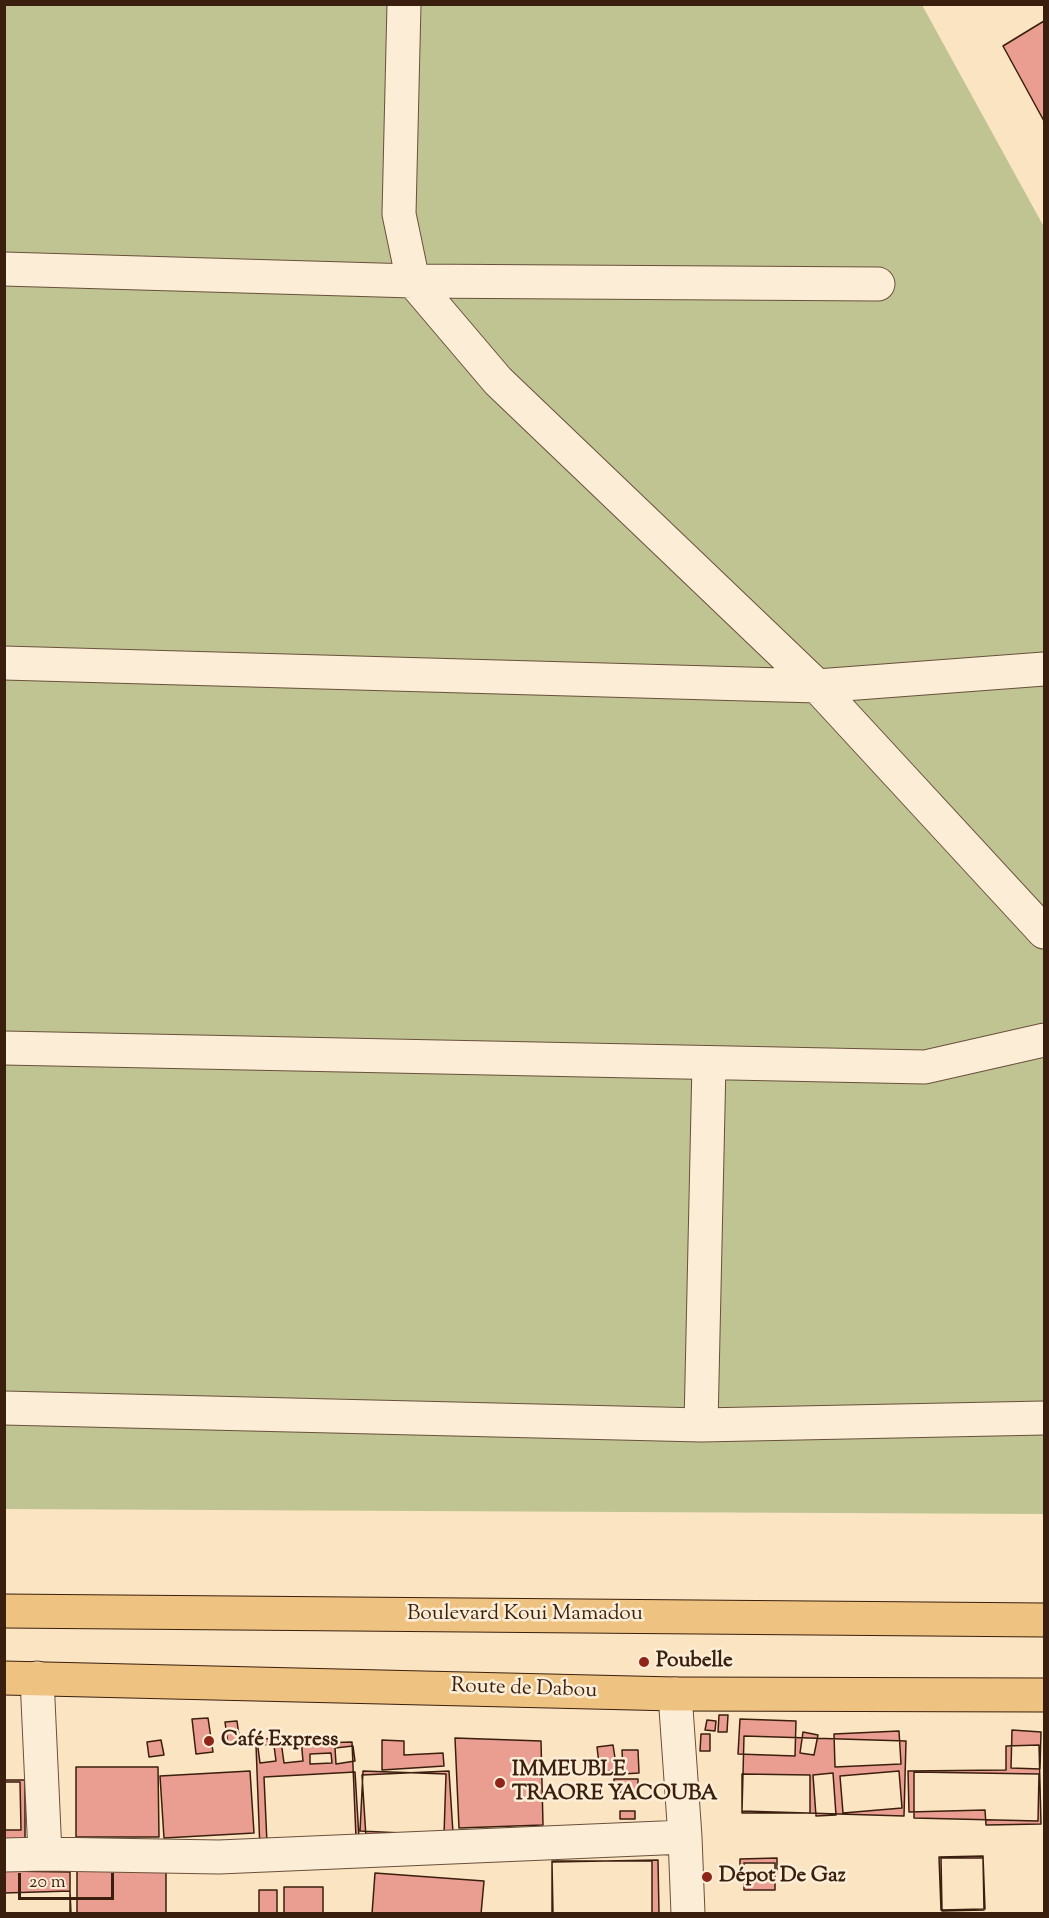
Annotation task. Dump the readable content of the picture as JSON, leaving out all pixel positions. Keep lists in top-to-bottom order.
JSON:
{
  "streets": {
    "main road": ["Boulevard Koui Mamadou", "Route de Dabou"]
  },
  "places": [
    "Poubelle",
    "Café Express",
    "IMMEUBLE TRAORE YACOUBA",
    "Dépot De Gaz"
  ],
  "scale_bar": "20 m"
}
